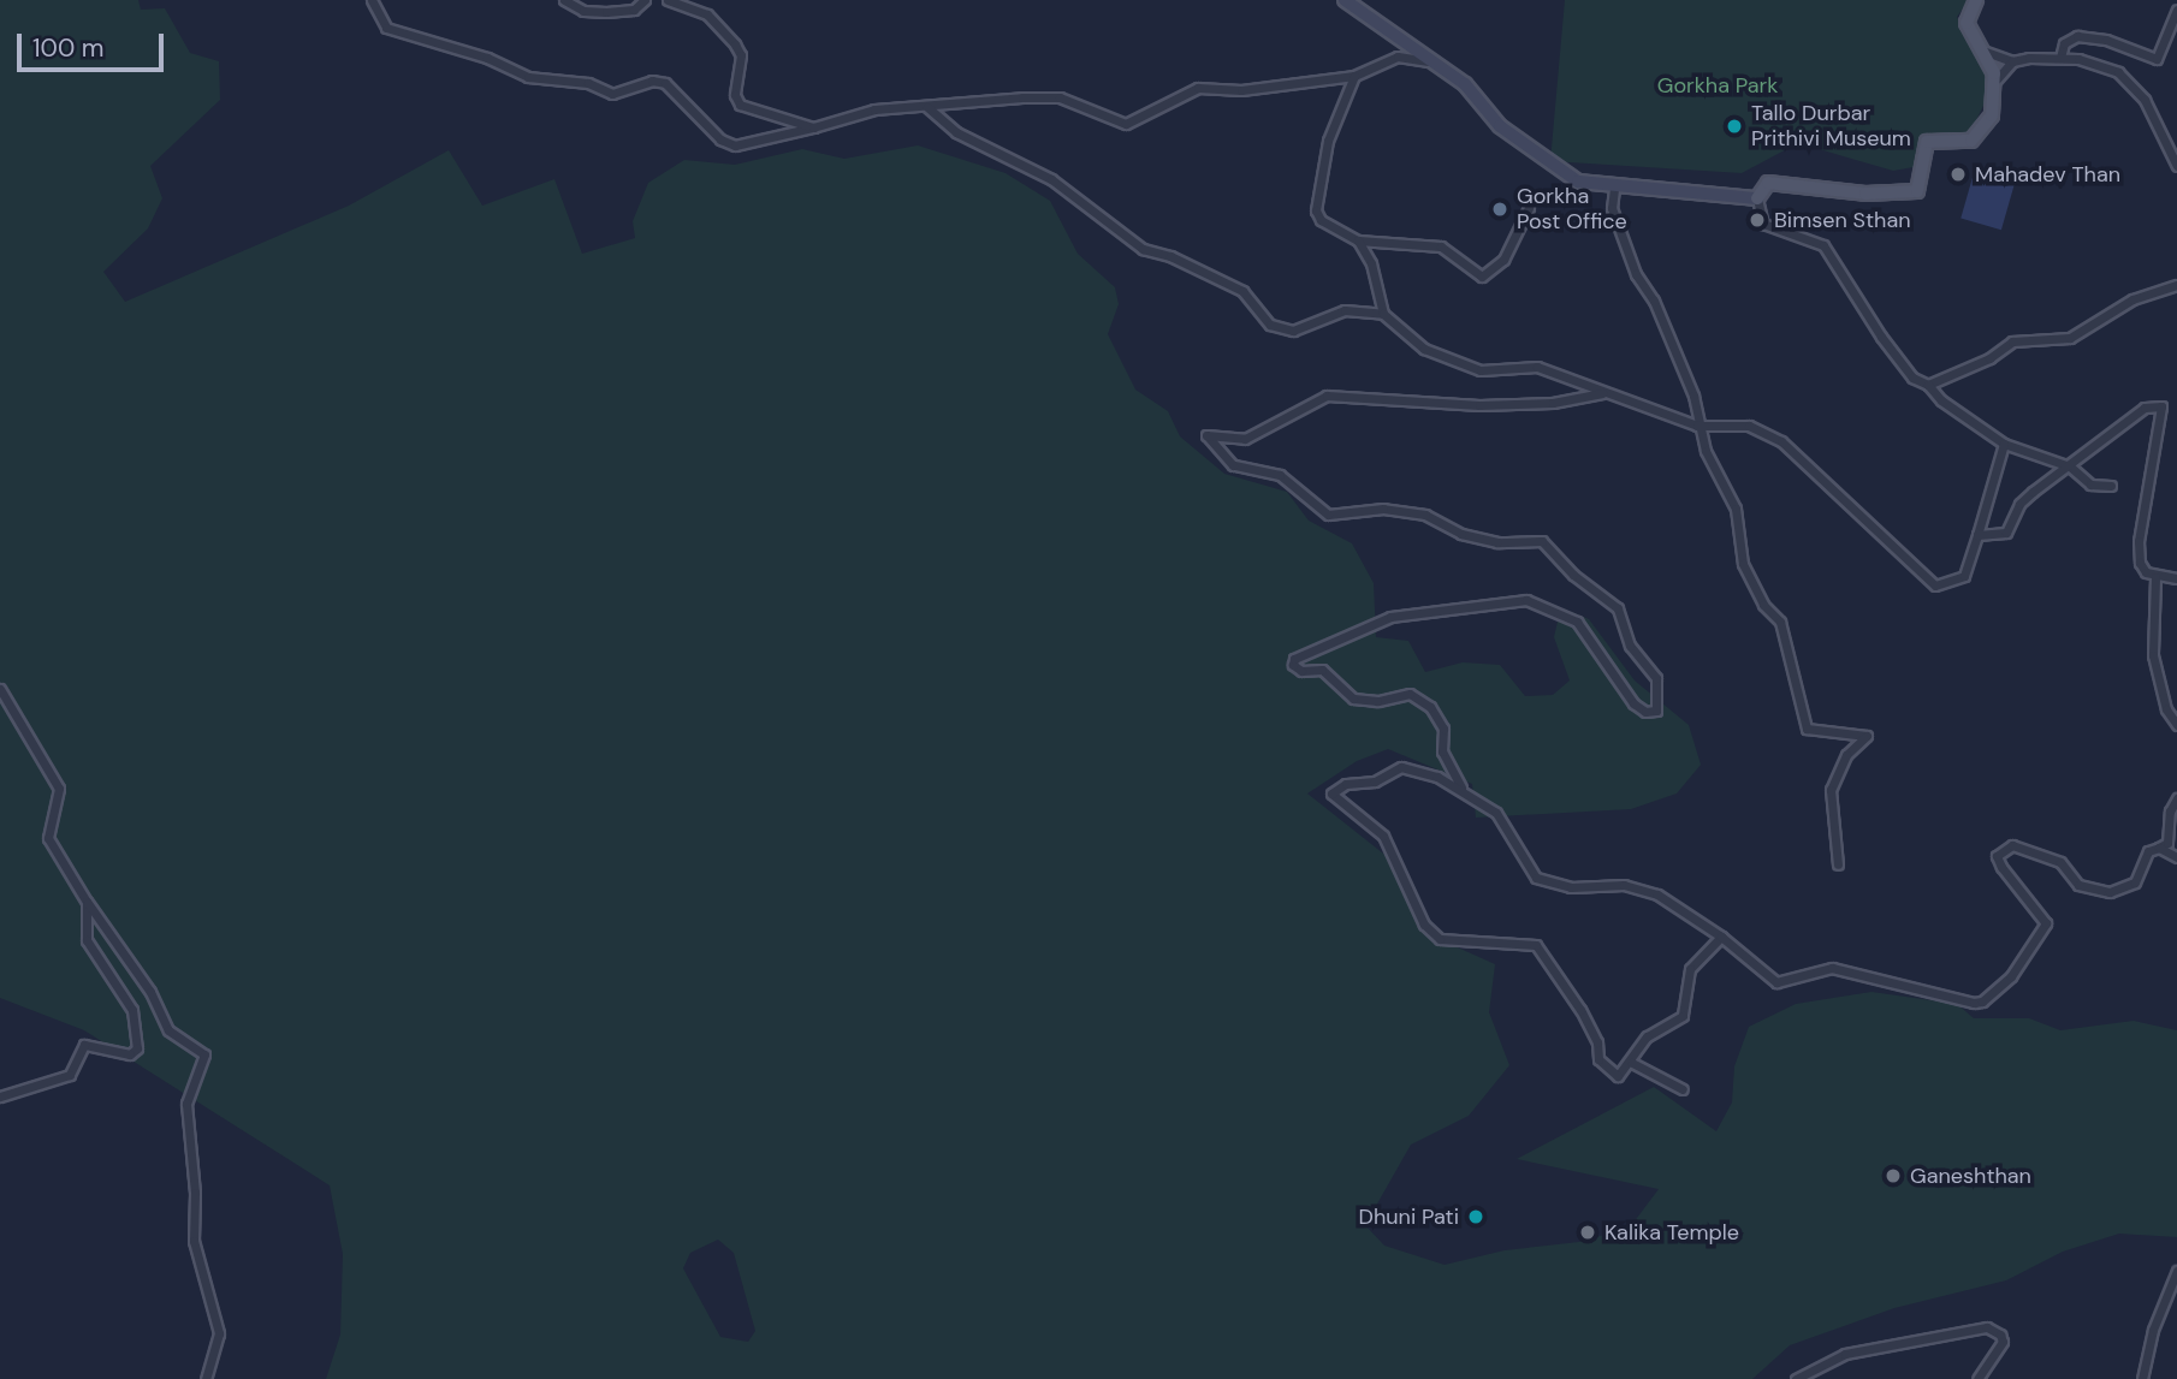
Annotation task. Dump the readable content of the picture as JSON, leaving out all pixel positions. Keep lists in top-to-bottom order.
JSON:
{
  "parks": ["Gorkha Park"],
  "places": [
    "Tallo Durbar Prithivi Museum",
    "Mahadev Than",
    "Gorkha Post Office",
    "Bimsen Sthan",
    "Ganeshthan",
    "Dhuni Pati",
    "Kalika Temple"
  ],
  "scale_bar": "100 m"
}
